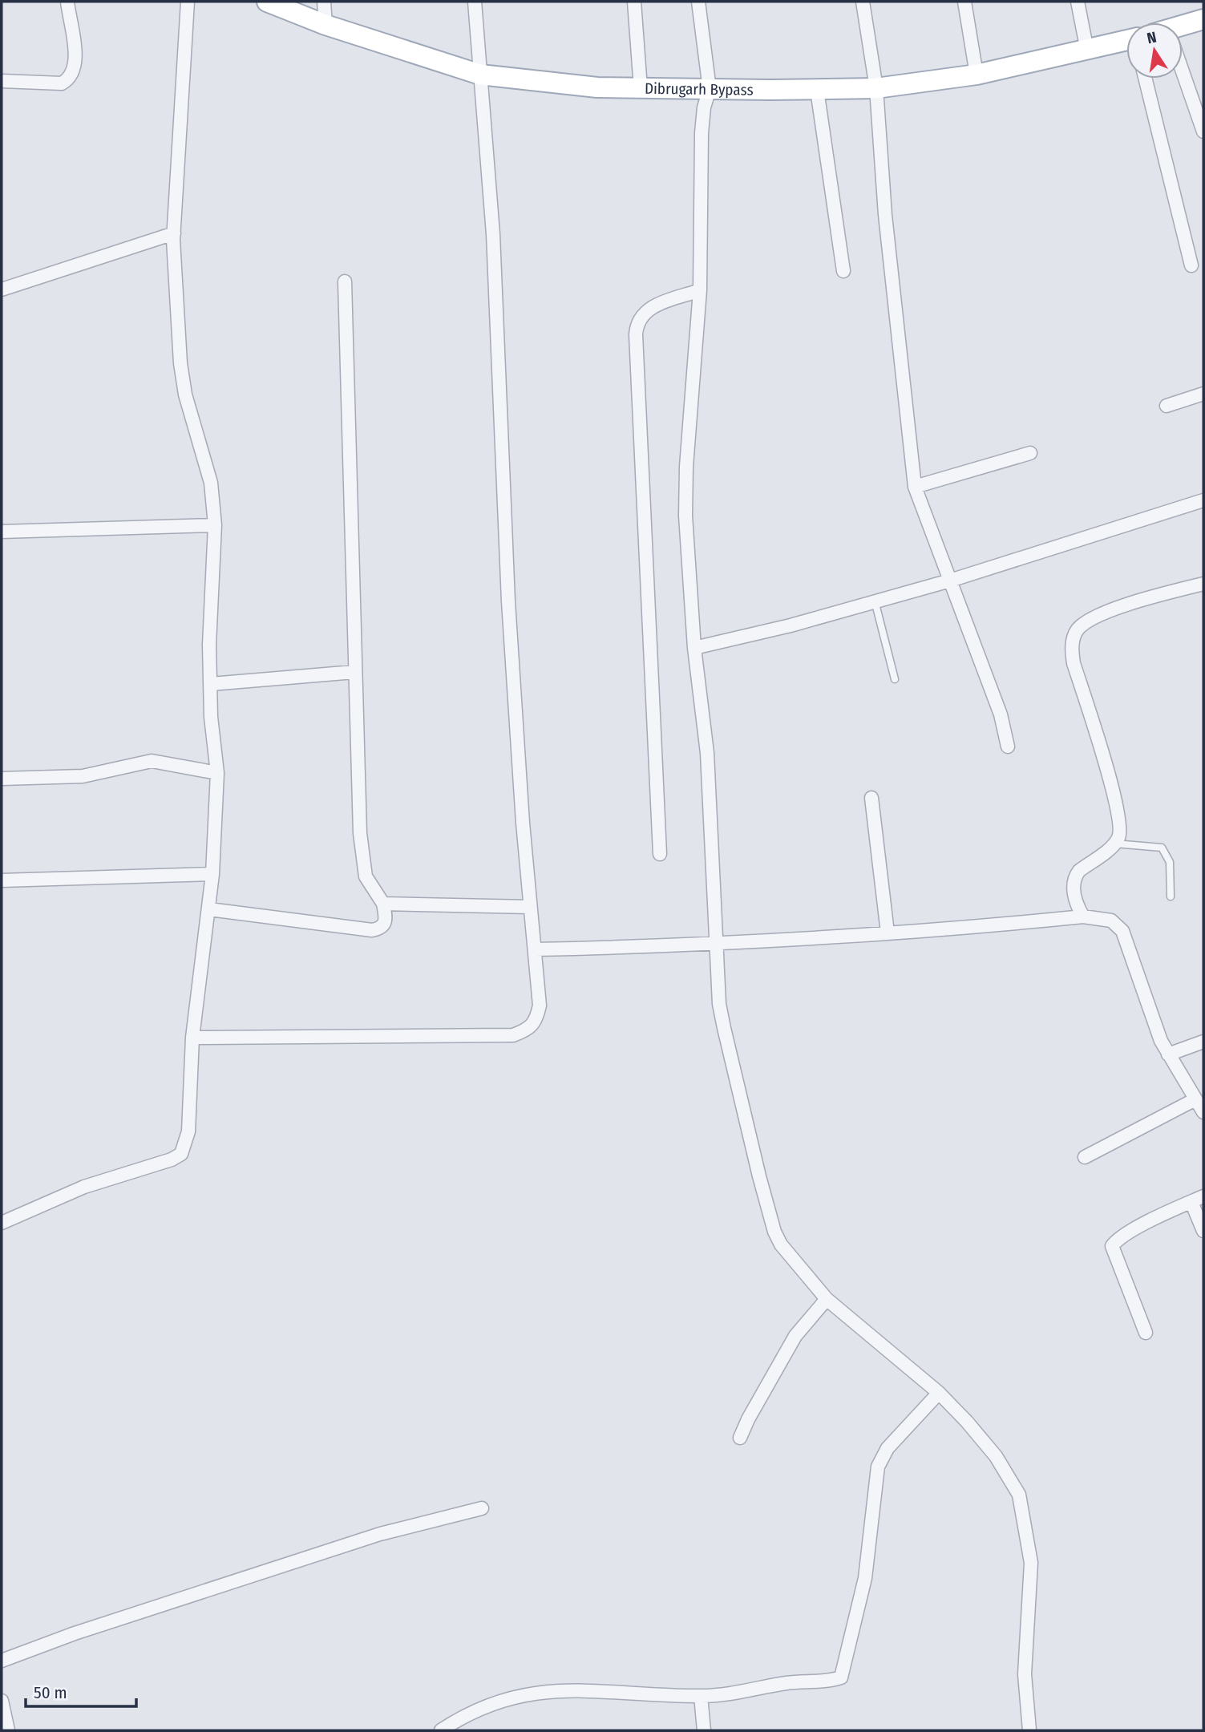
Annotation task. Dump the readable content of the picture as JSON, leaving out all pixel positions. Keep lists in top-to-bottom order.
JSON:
{
  "streets": {
    "main road": ["Dibrugarh Bypass"]
  },
  "scale_bar": "50 m",
  "north": "top"
}
